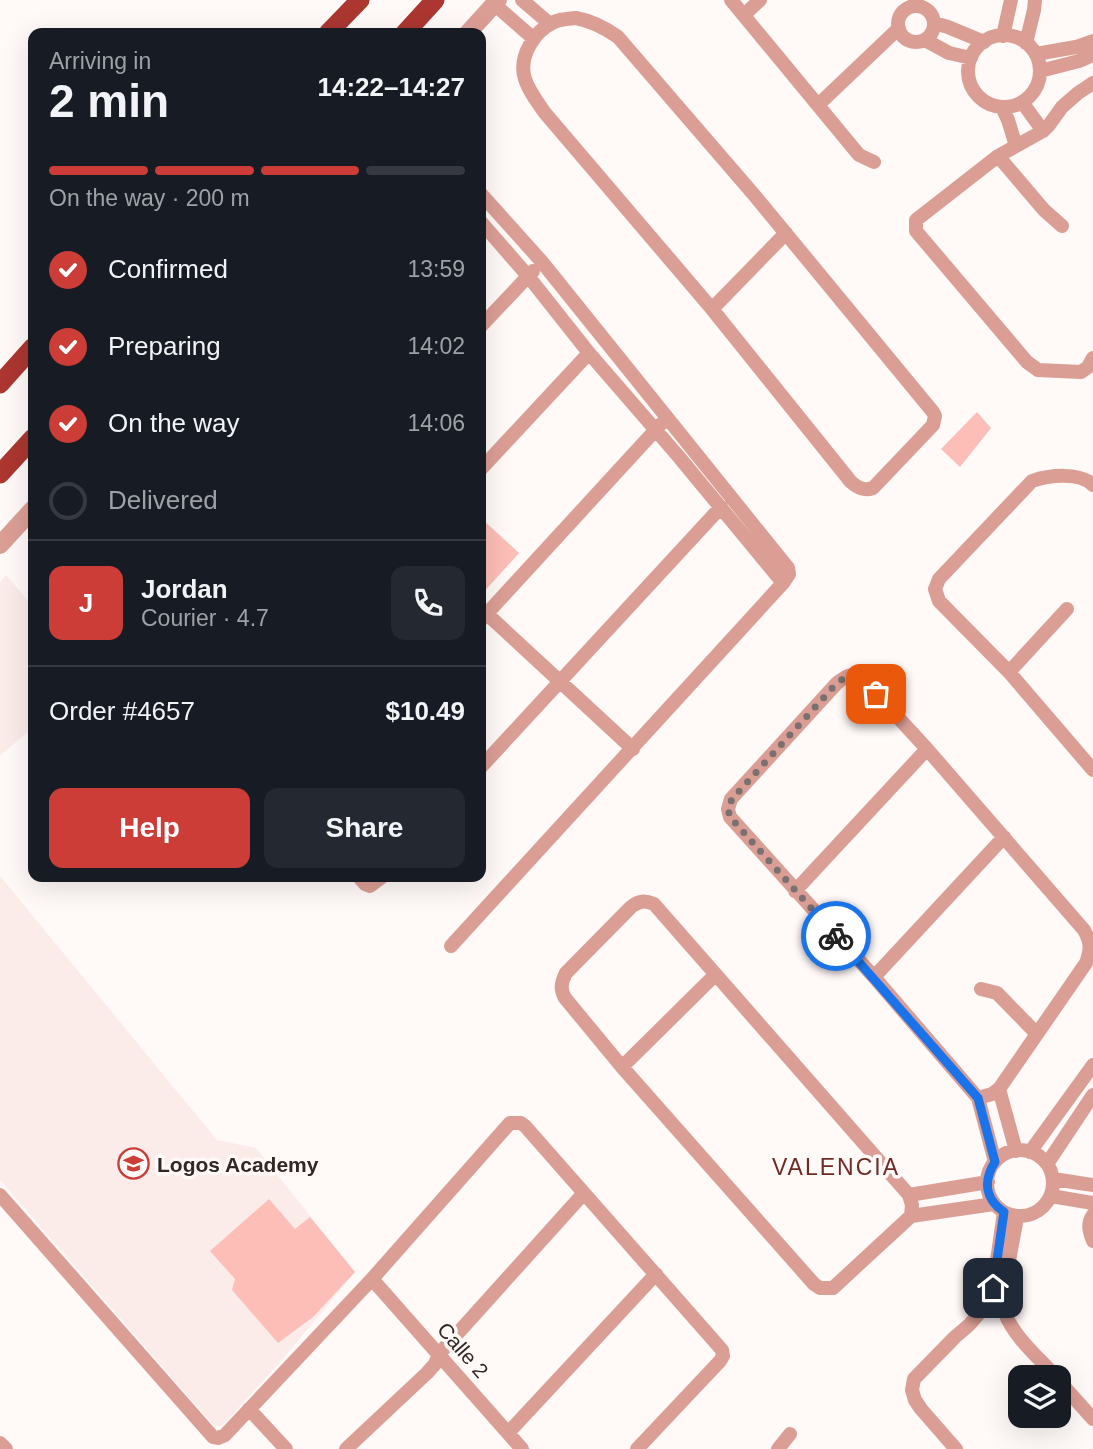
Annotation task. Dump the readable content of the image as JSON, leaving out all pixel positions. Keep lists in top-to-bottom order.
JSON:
{
  "streets": {
    "street": ["Calle 2"]
  },
  "districts": ["VALENCIA"],
  "places": {
    "school or university": ["Logos Academy"]
  },
  "page": {
    "heading": ["2 min", "Arriving in", "14:22–14:27"],
    "panel": [
      "Jordan",
      "Courier · 4.7",
      "Order #4657",
      "$10.49"
    ],
    "bar": "On the way · 200 m",
    "list": [
      ["Confirmed", "13:59"],
      ["Preparing", "14:02"],
      ["On the way", "14:06"],
      "Delivered"
    ],
    "round": "J",
    "buttons": ["Help", "Share"]
  }
}
